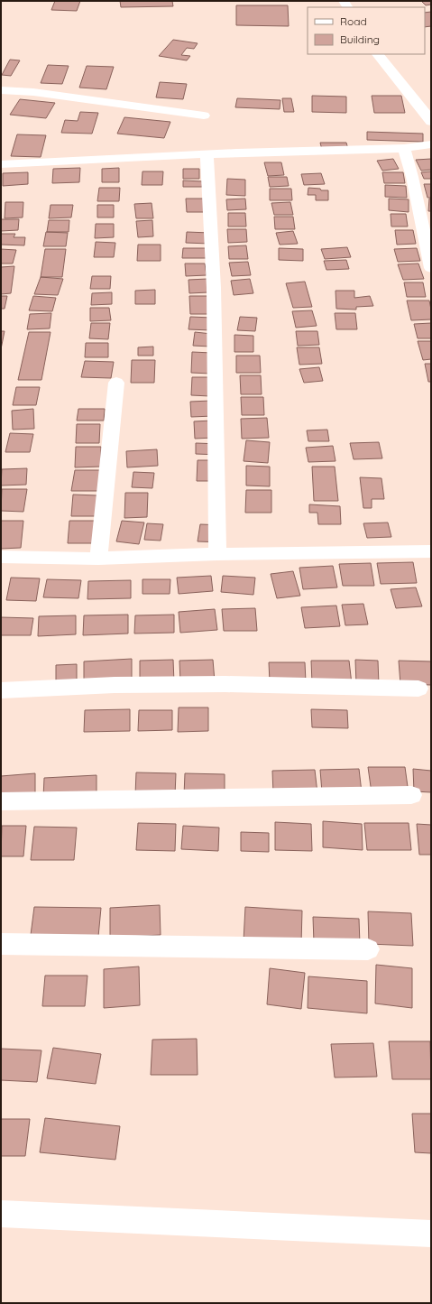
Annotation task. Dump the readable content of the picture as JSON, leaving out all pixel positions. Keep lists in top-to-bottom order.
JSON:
{
  "legend": ["Road", "Building"]
}
